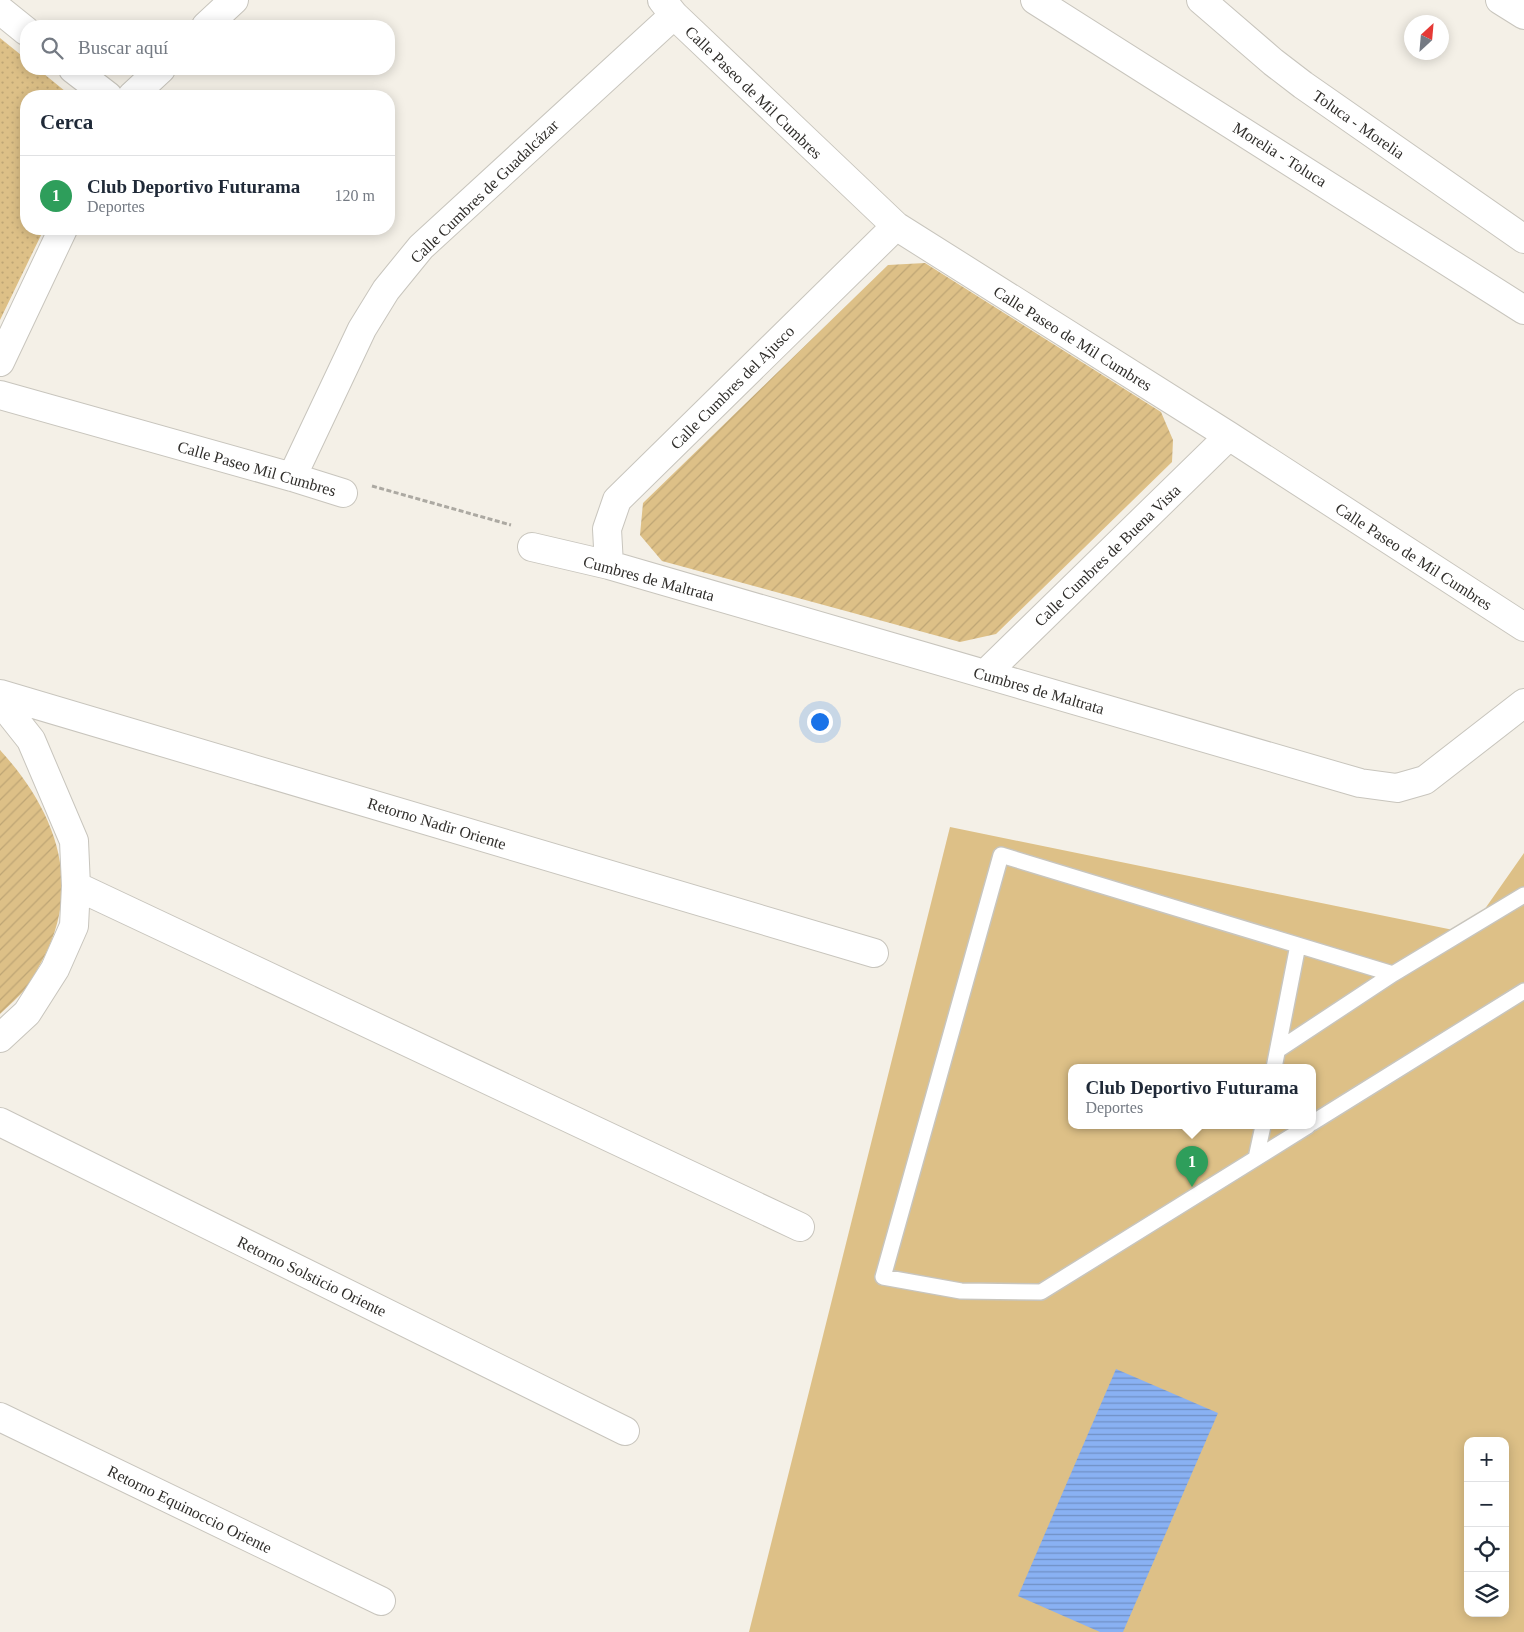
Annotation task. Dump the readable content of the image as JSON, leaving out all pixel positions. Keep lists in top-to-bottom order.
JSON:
{
  "streets": {
    "street": [
      "Calle Paseo de Mil Cumbres",
      "Toluca - Morelia",
      "Morelia - Toluca",
      "Calle Cumbres de Guadalcázar",
      "Calle Cumbres del Ajusco",
      "Calle Paseo Mil Cumbres",
      "Calle Cumbres de Buena Vista",
      "Cumbres de Maltrata",
      "Retorno Nadir Oriente",
      "Retorno Solsticio Oriente",
      "Retorno Equinoccio Oriente"
    ]
  },
  "crossings": [
    ["Calle Paseo de Mil Cumbres", "Calle Cumbres de Guadalcázar"],
    ["Calle Paseo de Mil Cumbres", "Calle Cumbres del Ajusco"],
    ["Calle Paseo de Mil Cumbres", "Calle Cumbres de Buena Vista"],
    ["Calle Cumbres de Guadalcázar", "Calle Paseo Mil Cumbres"],
    ["Calle Cumbres del Ajusco", "Cumbres de Maltrata"],
    ["Calle Paseo Mil Cumbres", "Cumbres de Maltrata"],
    ["Calle Cumbres de Buena Vista", "Cumbres de Maltrata"]
  ],
  "north": "top right",
  "page": {
    "search": "Buscar aquí",
    "heading": "Cerca",
    "list": [
      {
        "mark": "1",
        "name": "Club Deportivo Futurama",
        "note": "Deportes",
        "value": "120 m"
      }
    ],
    "popup": ["Club Deportivo Futurama", "Deportes"],
    "pins": "1",
    "map_buttons": ["+", "−"]
  }
}
